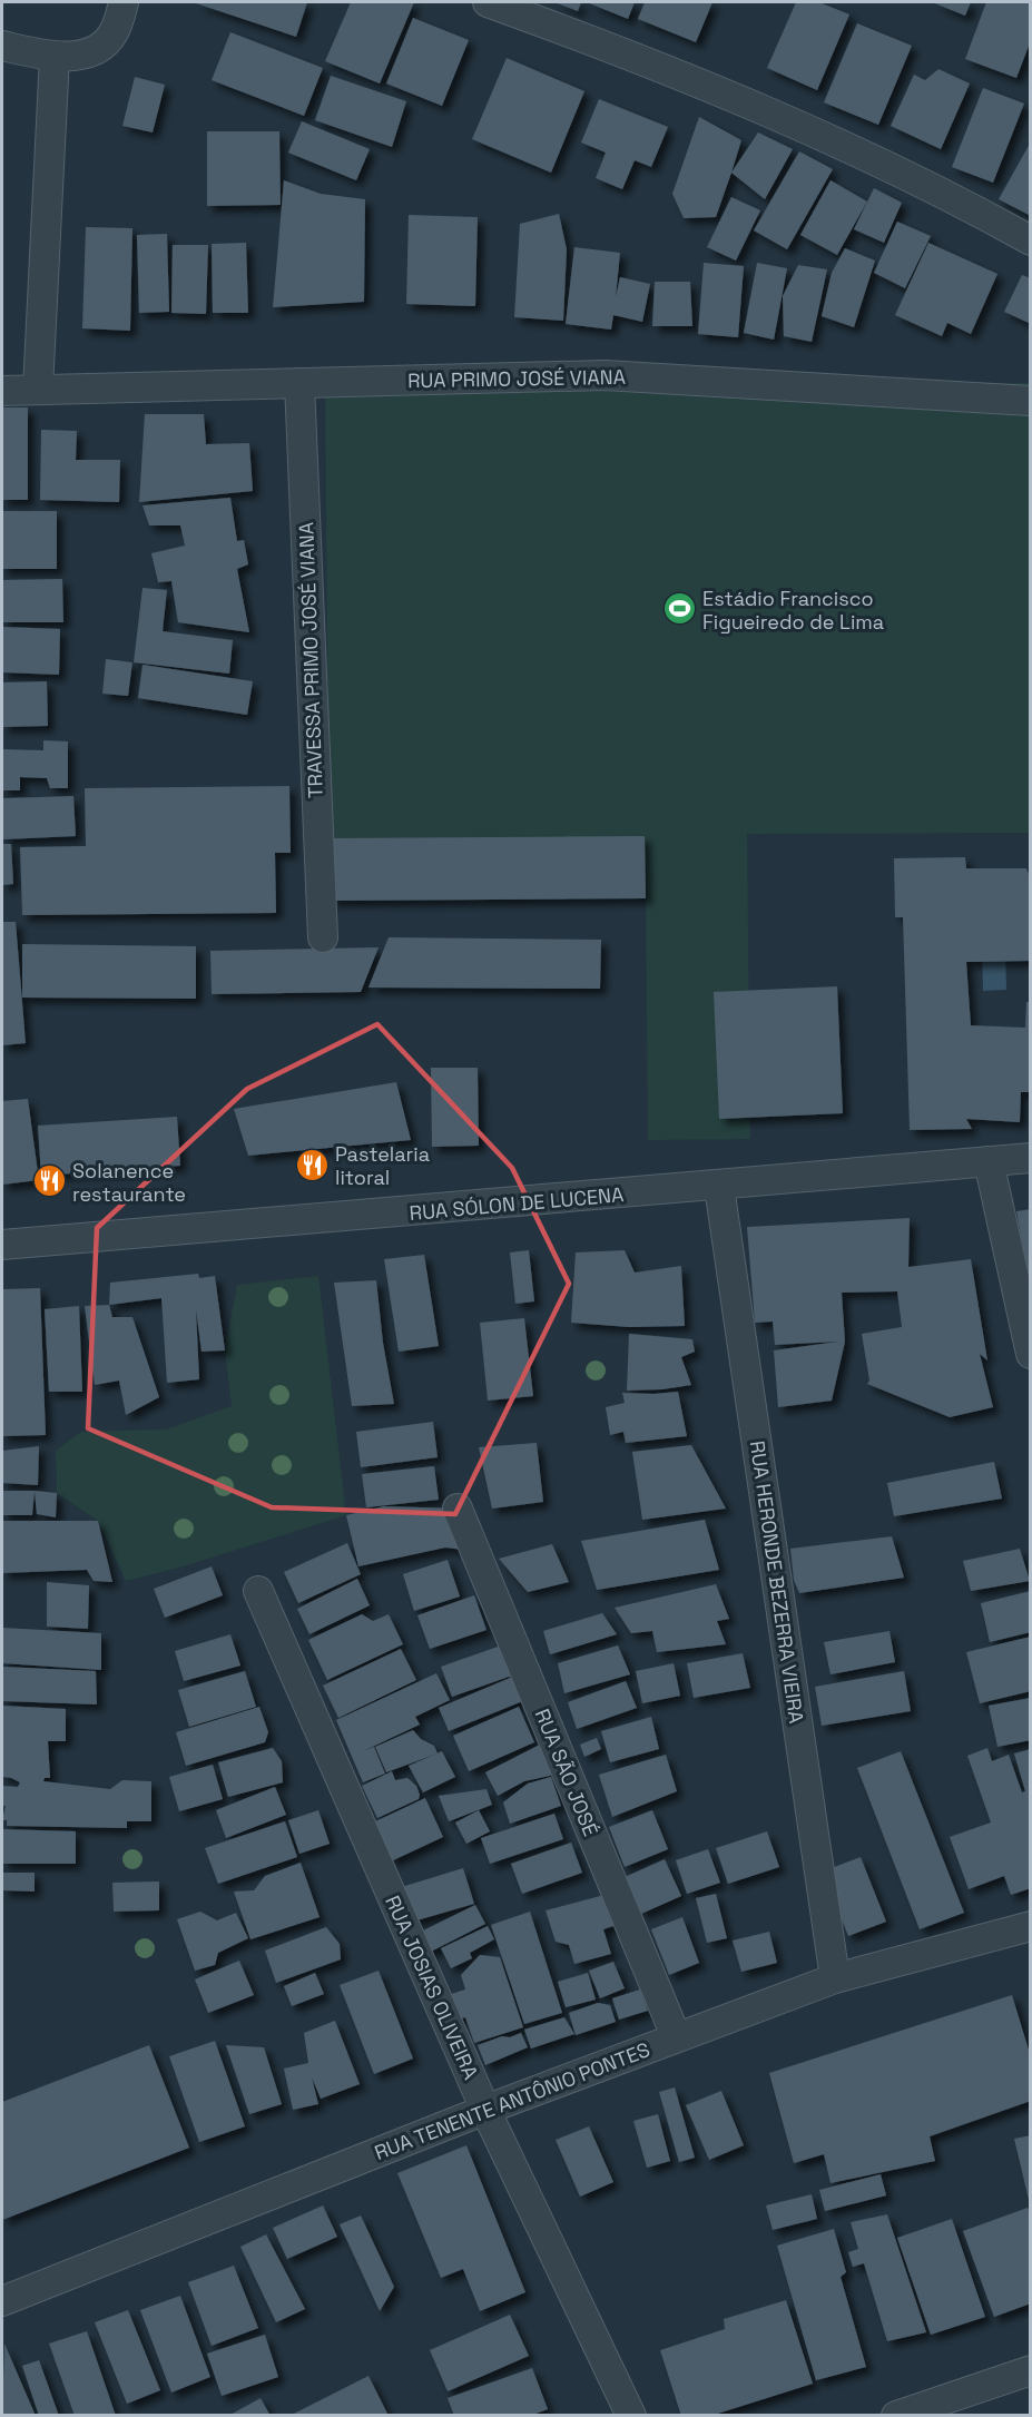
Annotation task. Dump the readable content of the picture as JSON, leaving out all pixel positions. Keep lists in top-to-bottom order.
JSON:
{
  "streets": {
    "street": [
      "RUA PRIMO JOSÉ VIANA",
      "TRAVESSA PRIMO JOSÉ VIANA",
      "RUA SÓLON DE LUCENA",
      "RUA HERONDE BEZERRA VIEIRA",
      "RUA SÃO JOSÉ",
      "RUA JOSIAS OLIVEIRA",
      "RUA TENENTE ANTÔNIO PONTES"
    ]
  },
  "crossings": [
    ["RUA PRIMO JOSÉ VIANA", "TRAVESSA PRIMO JOSÉ VIANA"],
    ["RUA SÓLON DE LUCENA", "RUA HERONDE BEZERRA VIEIRA"],
    ["RUA HERONDE BEZERRA VIEIRA", "RUA TENENTE ANTÔNIO PONTES"],
    ["RUA SÃO JOSÉ", "RUA TENENTE ANTÔNIO PONTES"],
    ["RUA JOSIAS OLIVEIRA", "RUA TENENTE ANTÔNIO PONTES"]
  ],
  "places": {
    "sports": ["Estádio Francisco Figueiredo de Lima"],
    "restaurant": ["Pastelaria litoral", "Solanence restaurante"]
  }
}
